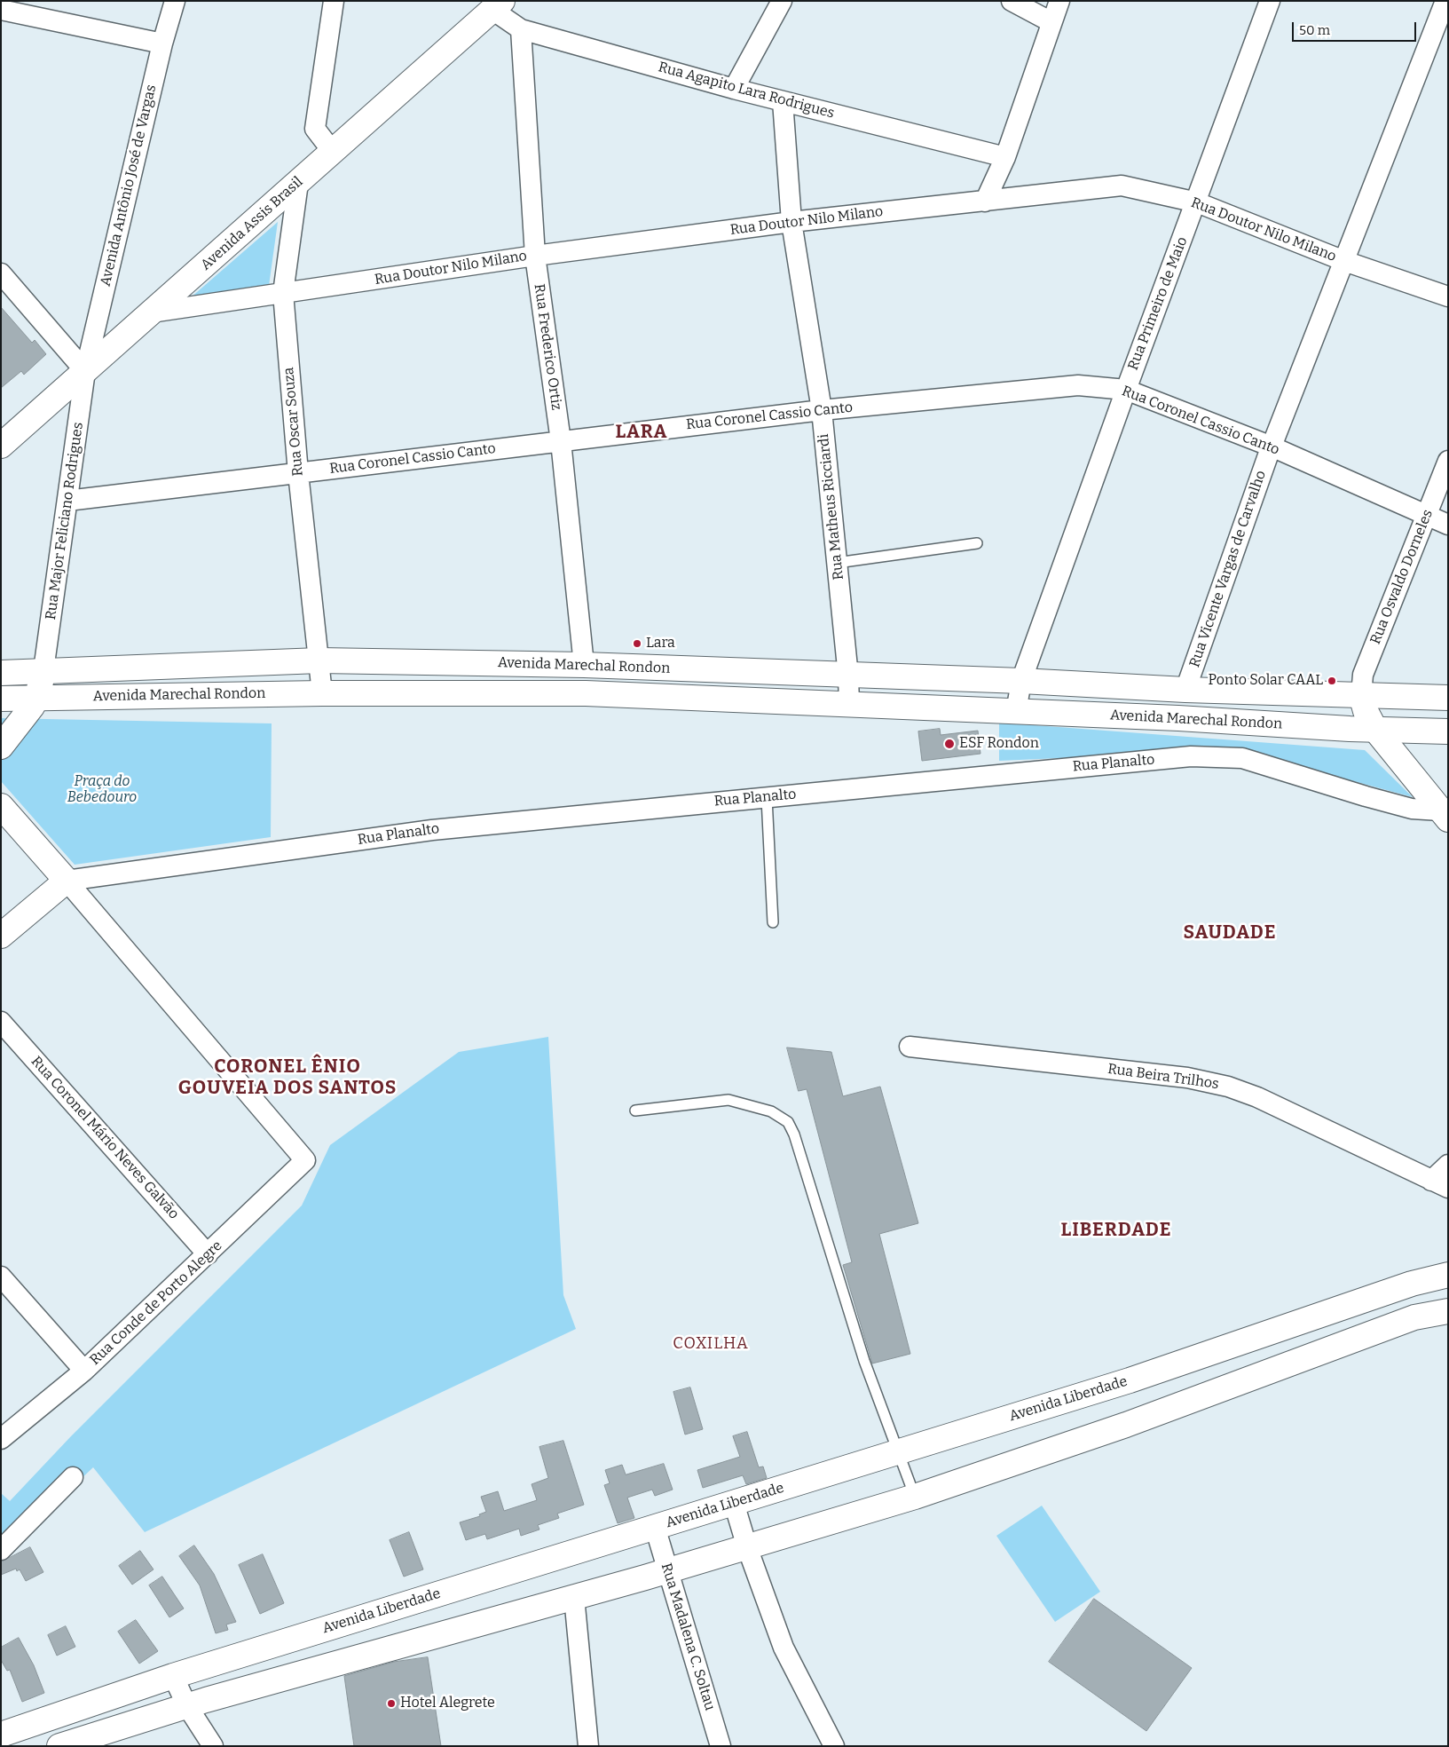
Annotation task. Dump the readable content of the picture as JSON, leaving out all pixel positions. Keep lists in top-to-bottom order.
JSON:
{
  "streets": {
    "main road": ["Avenida Assis Brasil", "Avenida Marechal Rondon", "Avenida Liberdade"],
    "street": [
      "Rua Agapito Lara Rodrigues",
      "Avenida Antônio José de Vargas",
      "Rua Doutor Nilo Milano",
      "Rua Primeiro de Maio",
      "Rua Frederico Ortiz",
      "Rua Coronel Cassio Canto",
      "Rua Oscar Souza",
      "Rua Matheus Ricciardi",
      "Rua Major Feliciano Rodrigues",
      "Rua Vicente Vargas de Carvalho",
      "Rua Osvaldo Dorneles",
      "Rua Planalto",
      "Rua Beira Trilhos",
      "Rua Coronel Mário Neves Galvão",
      "Rua Conde de Porto Alegre",
      "Rua Madalena C. Soltau"
    ]
  },
  "crossings": [
    ["Rua Agapito Lara Rodrigues", "Avenida Assis Brasil"],
    ["Rua Agapito Lara Rodrigues", "Rua Frederico Ortiz"],
    ["Rua Agapito Lara Rodrigues", "Rua Matheus Ricciardi"],
    ["Avenida Antônio José de Vargas", "Avenida Assis Brasil"],
    ["Avenida Antônio José de Vargas", "Rua Major Feliciano Rodrigues"],
    ["Rua Doutor Nilo Milano", "Avenida Assis Brasil"],
    ["Rua Doutor Nilo Milano", "Rua Primeiro de Maio"],
    ["Rua Doutor Nilo Milano", "Rua Frederico Ortiz"],
    ["Rua Doutor Nilo Milano", "Rua Oscar Souza"],
    ["Rua Doutor Nilo Milano", "Rua Matheus Ricciardi"],
    ["Rua Doutor Nilo Milano", "Rua Vicente Vargas de Carvalho"],
    ["Avenida Assis Brasil", "Rua Oscar Souza"],
    ["Avenida Assis Brasil", "Rua Major Feliciano Rodrigues"],
    ["Rua Primeiro de Maio", "Rua Coronel Cassio Canto"],
    ["Rua Primeiro de Maio", "Avenida Marechal Rondon"],
    ["Rua Frederico Ortiz", "Rua Coronel Cassio Canto"],
    ["Rua Frederico Ortiz", "Avenida Marechal Rondon"],
    ["Rua Coronel Cassio Canto", "Rua Oscar Souza"],
    ["Rua Coronel Cassio Canto", "Rua Matheus Ricciardi"],
    ["Rua Coronel Cassio Canto", "Rua Major Feliciano Rodrigues"],
    ["Rua Coronel Cassio Canto", "Rua Vicente Vargas de Carvalho"],
    ["Rua Coronel Cassio Canto", "Rua Osvaldo Dorneles"],
    ["Rua Oscar Souza", "Avenida Marechal Rondon"],
    ["Rua Matheus Ricciardi", "Avenida Marechal Rondon"],
    ["Rua Major Feliciano Rodrigues", "Avenida Marechal Rondon"],
    ["Rua Vicente Vargas de Carvalho", "Avenida Marechal Rondon"],
    ["Rua Osvaldo Dorneles", "Avenida Marechal Rondon"],
    ["Rua Planalto", "Rua Conde de Porto Alegre"],
    ["Rua Coronel Mário Neves Galvão", "Rua Conde de Porto Alegre"],
    ["Avenida Liberdade", "Rua Madalena C. Soltau"]
  ],
  "districts": [
    "LARA",
    "SAUDADE",
    "CORONEL ÊNIO GOUVEIA DOS SANTOS",
    "LIBERDADE",
    "COXILHA"
  ],
  "parks": ["Praça do Bebedouro"],
  "places": [
    "Lara",
    "Ponto Solar CAAL",
    "ESF Rondon",
    "Hotel Alegrete"
  ],
  "scale_bar": "50 m"
}
